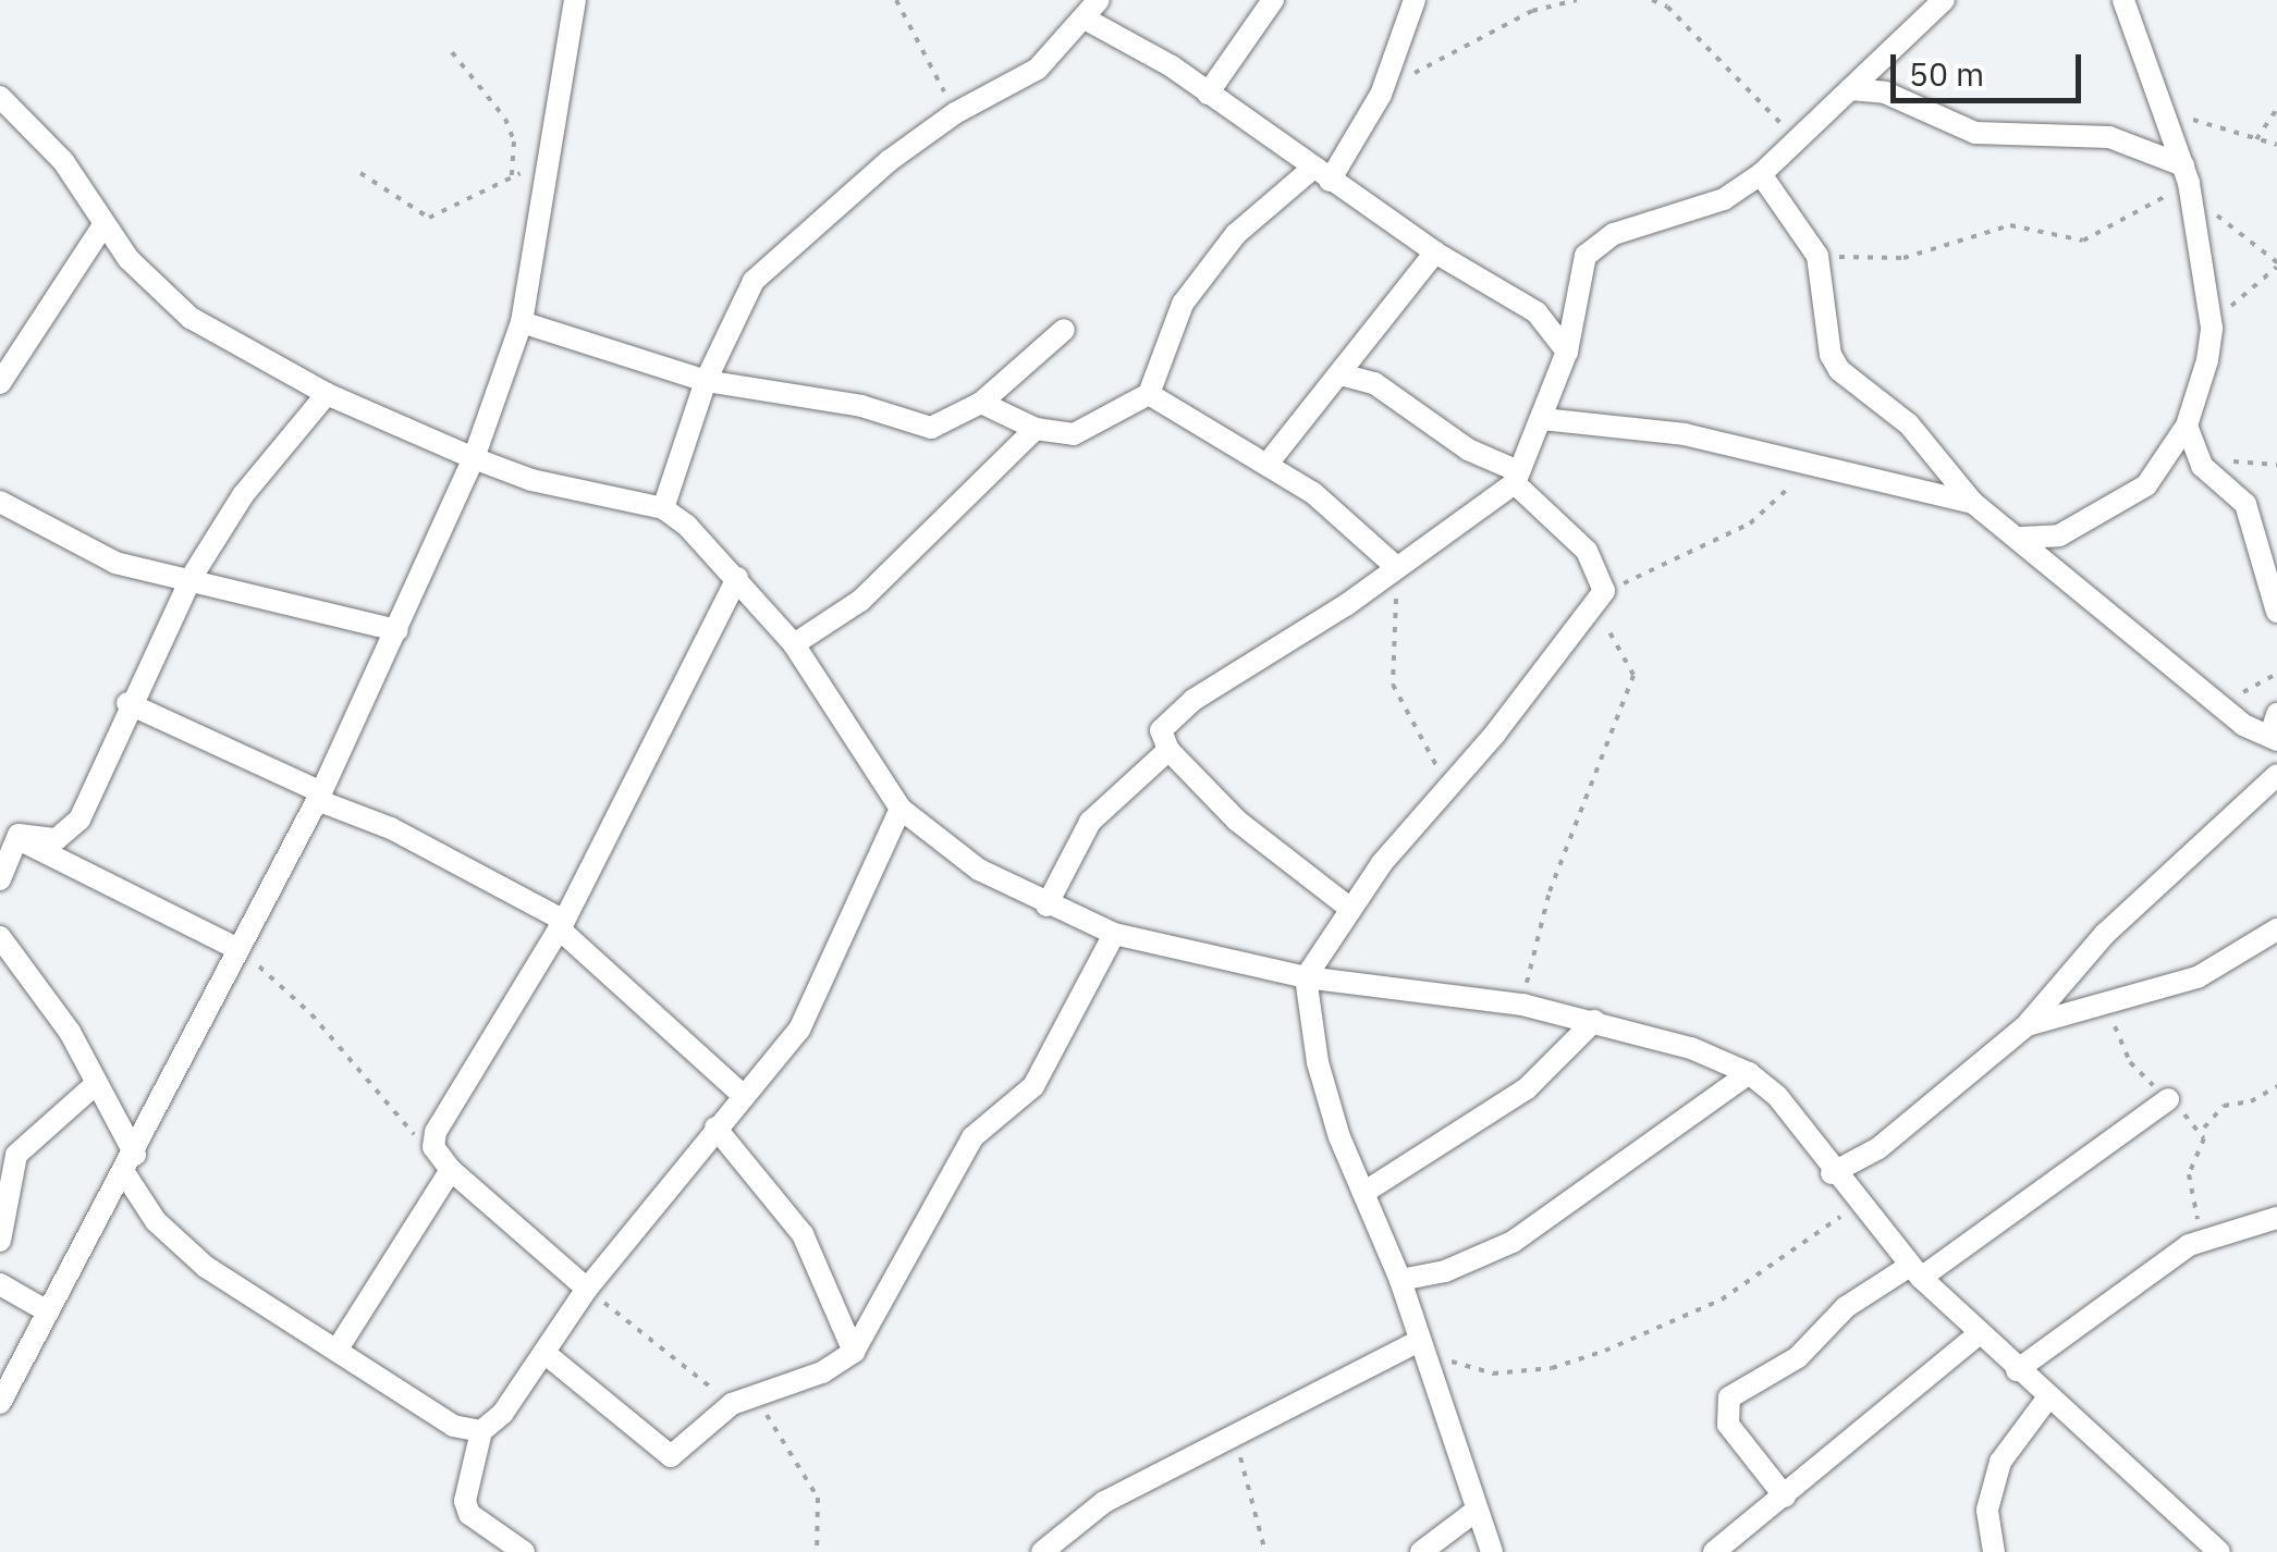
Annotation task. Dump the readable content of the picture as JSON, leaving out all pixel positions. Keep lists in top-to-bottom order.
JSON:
{
  "scale_bar": "50 m"
}
